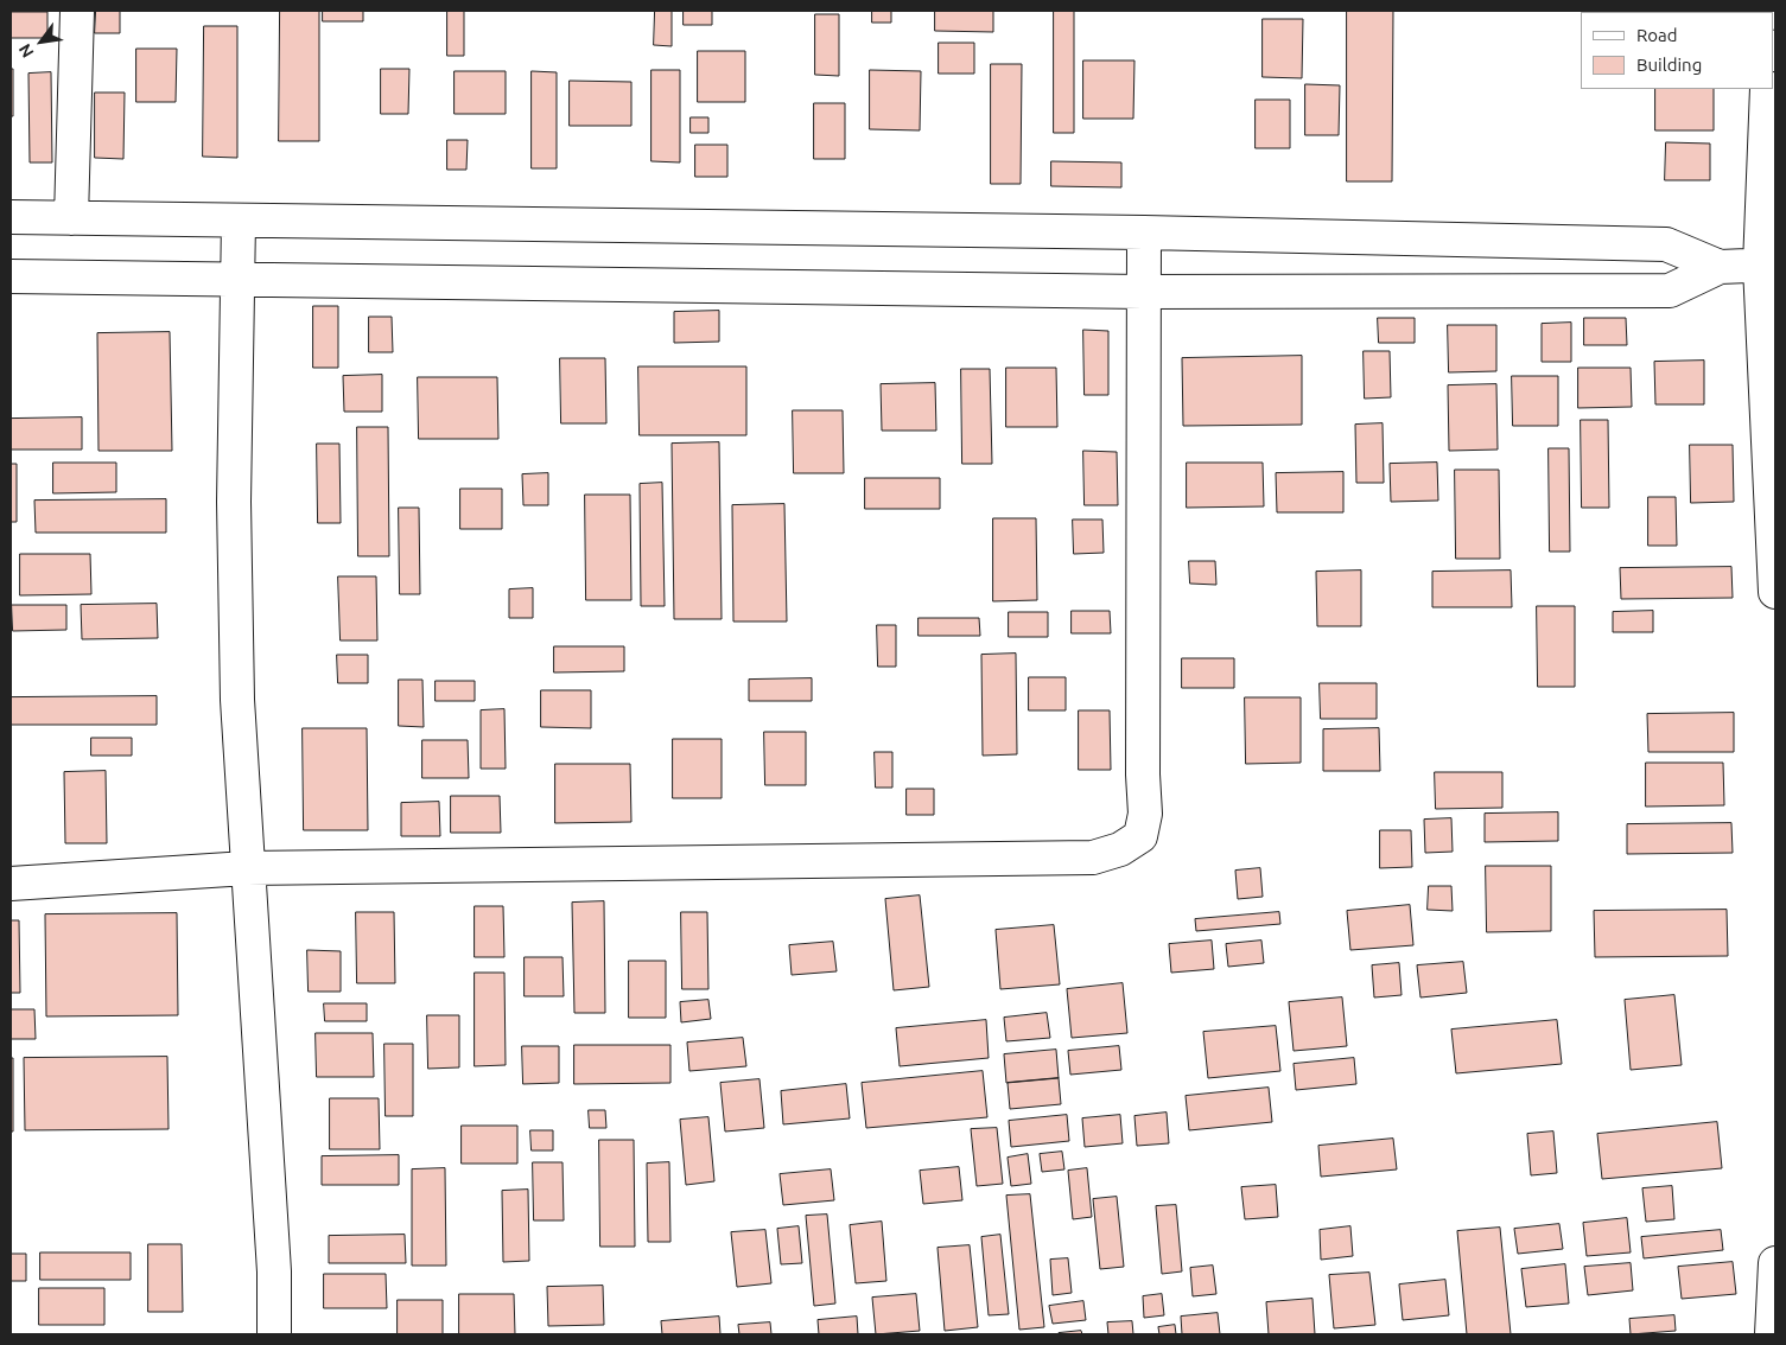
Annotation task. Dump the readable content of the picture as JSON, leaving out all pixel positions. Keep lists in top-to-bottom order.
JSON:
{
  "legend": ["Road", "Building"],
  "north": "bottom left"
}
